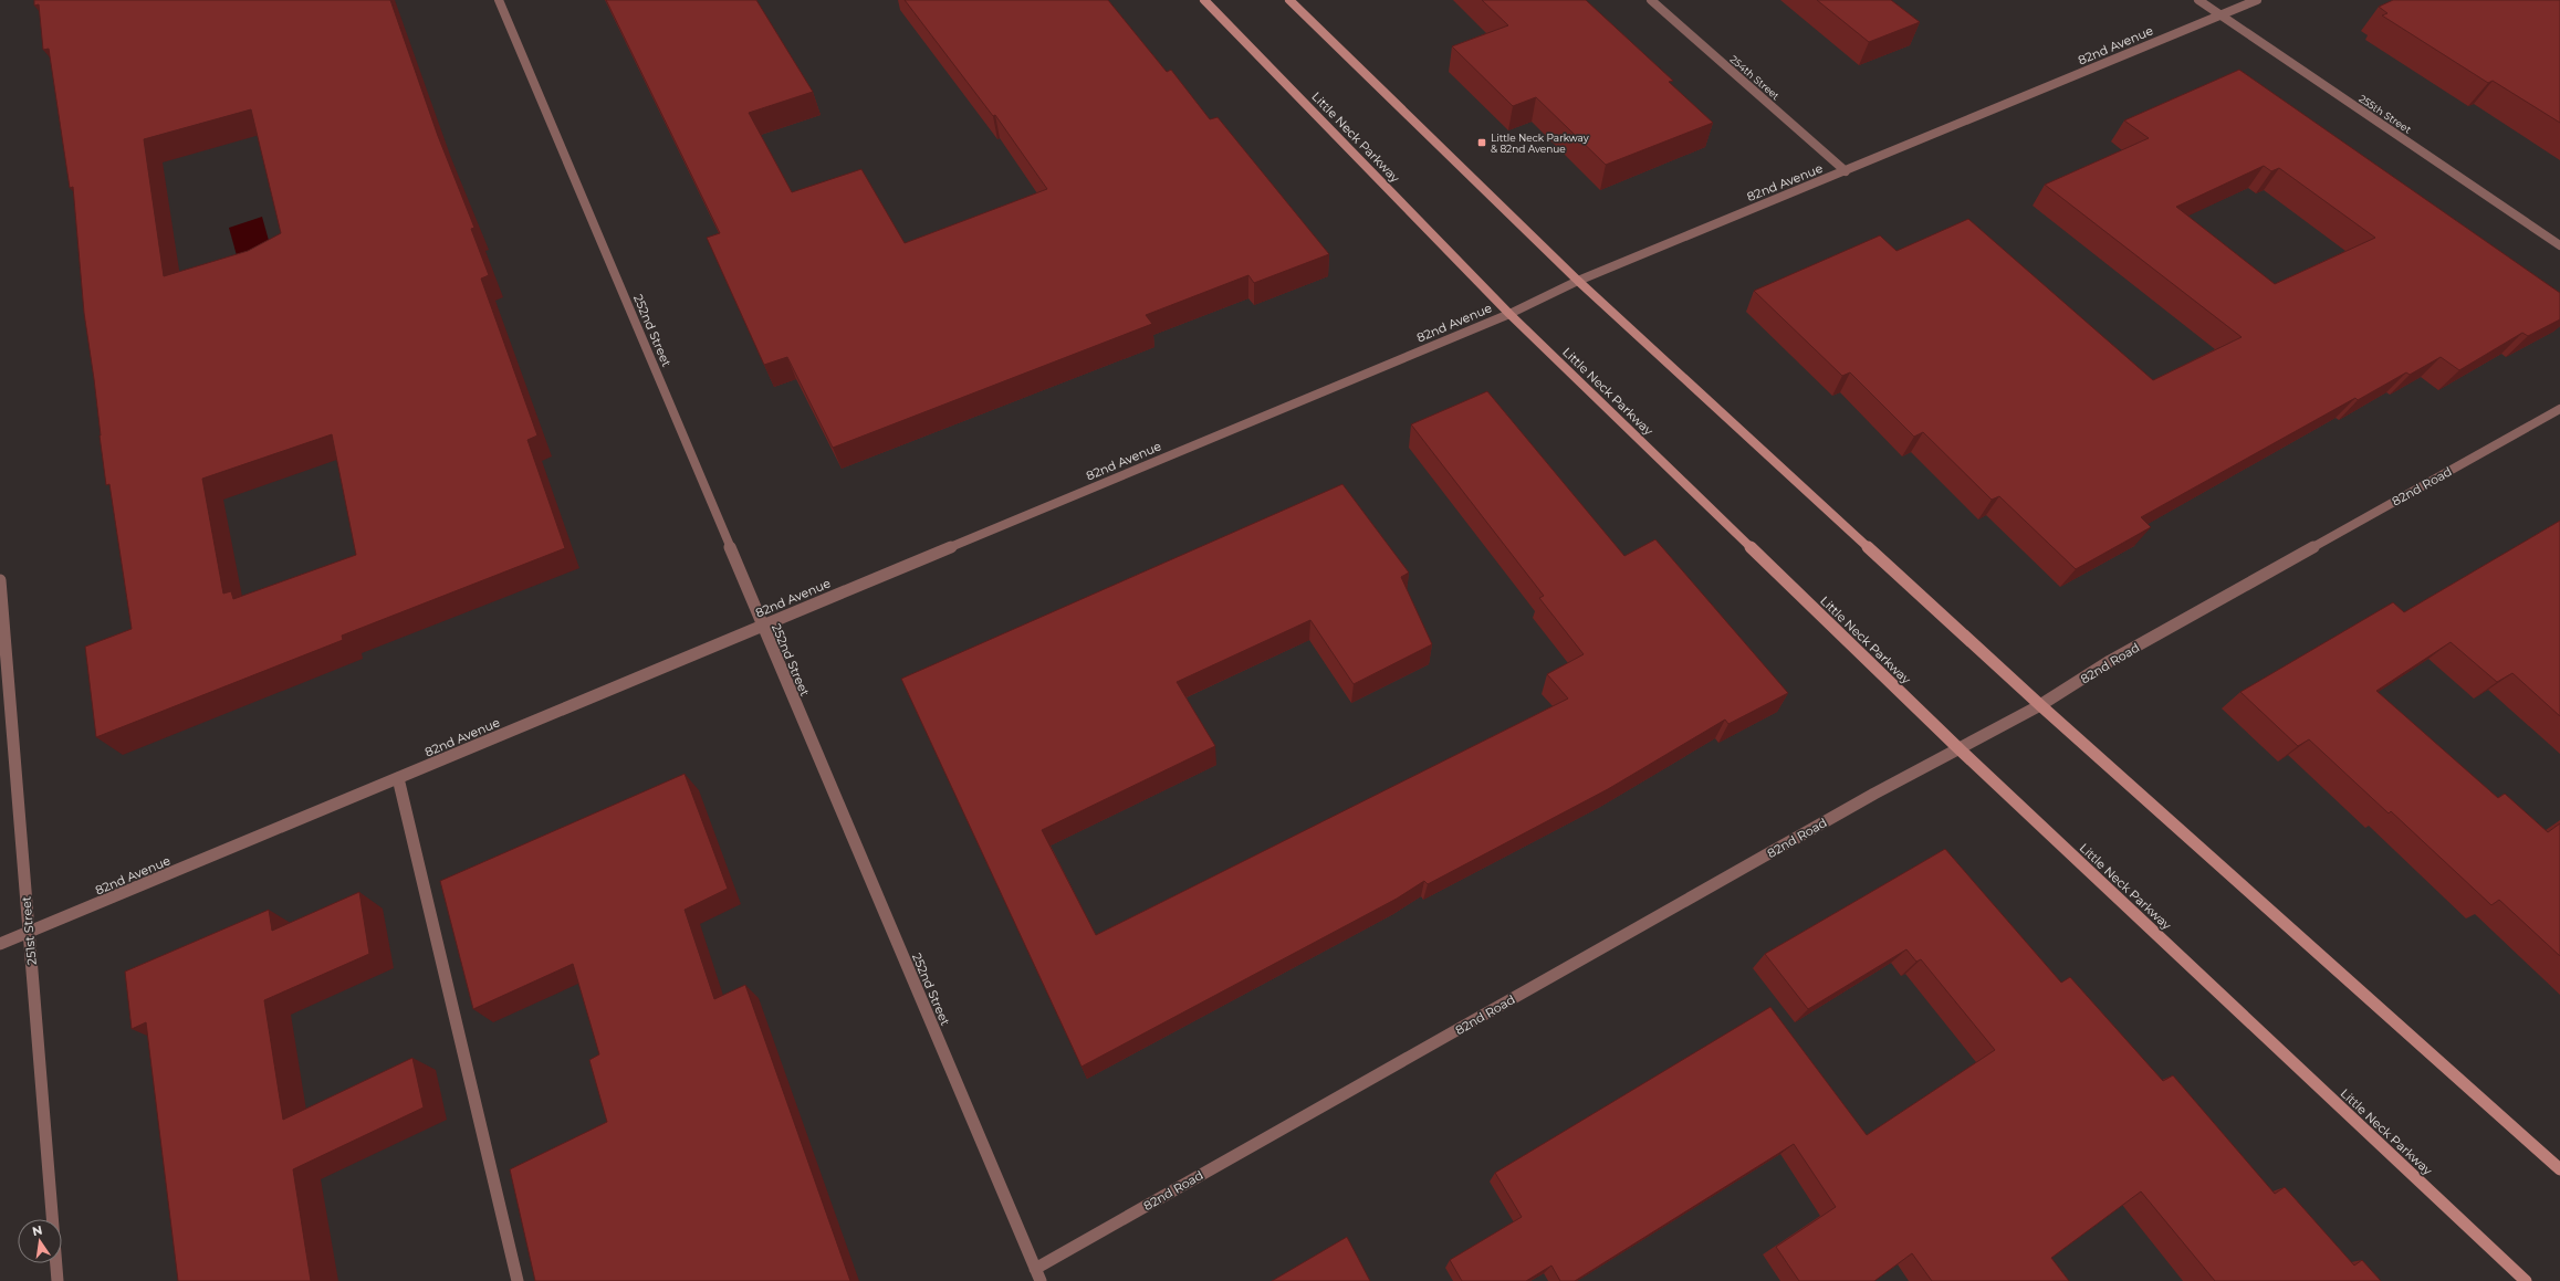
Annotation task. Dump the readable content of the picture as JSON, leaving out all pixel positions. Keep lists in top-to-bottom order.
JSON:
{
  "streets": {
    "main road": ["Little Neck Parkway"],
    "street": [
      "82nd Avenue",
      "254th Street",
      "255th Street",
      "252nd Street",
      "82nd Road",
      "251st Street"
    ]
  },
  "crossings": [
    ["82nd Avenue", "254th Street"],
    ["82nd Avenue", "255th Street"],
    ["82nd Avenue", "Little Neck Parkway"],
    ["82nd Avenue", "252nd Street"],
    ["82nd Avenue", "251st Street"],
    ["Little Neck Parkway", "82nd Road"],
    ["252nd Street", "82nd Road"]
  ],
  "places": {
    "transit": ["Little Neck Parkway & 82nd Avenue"]
  },
  "north": "top"
}
